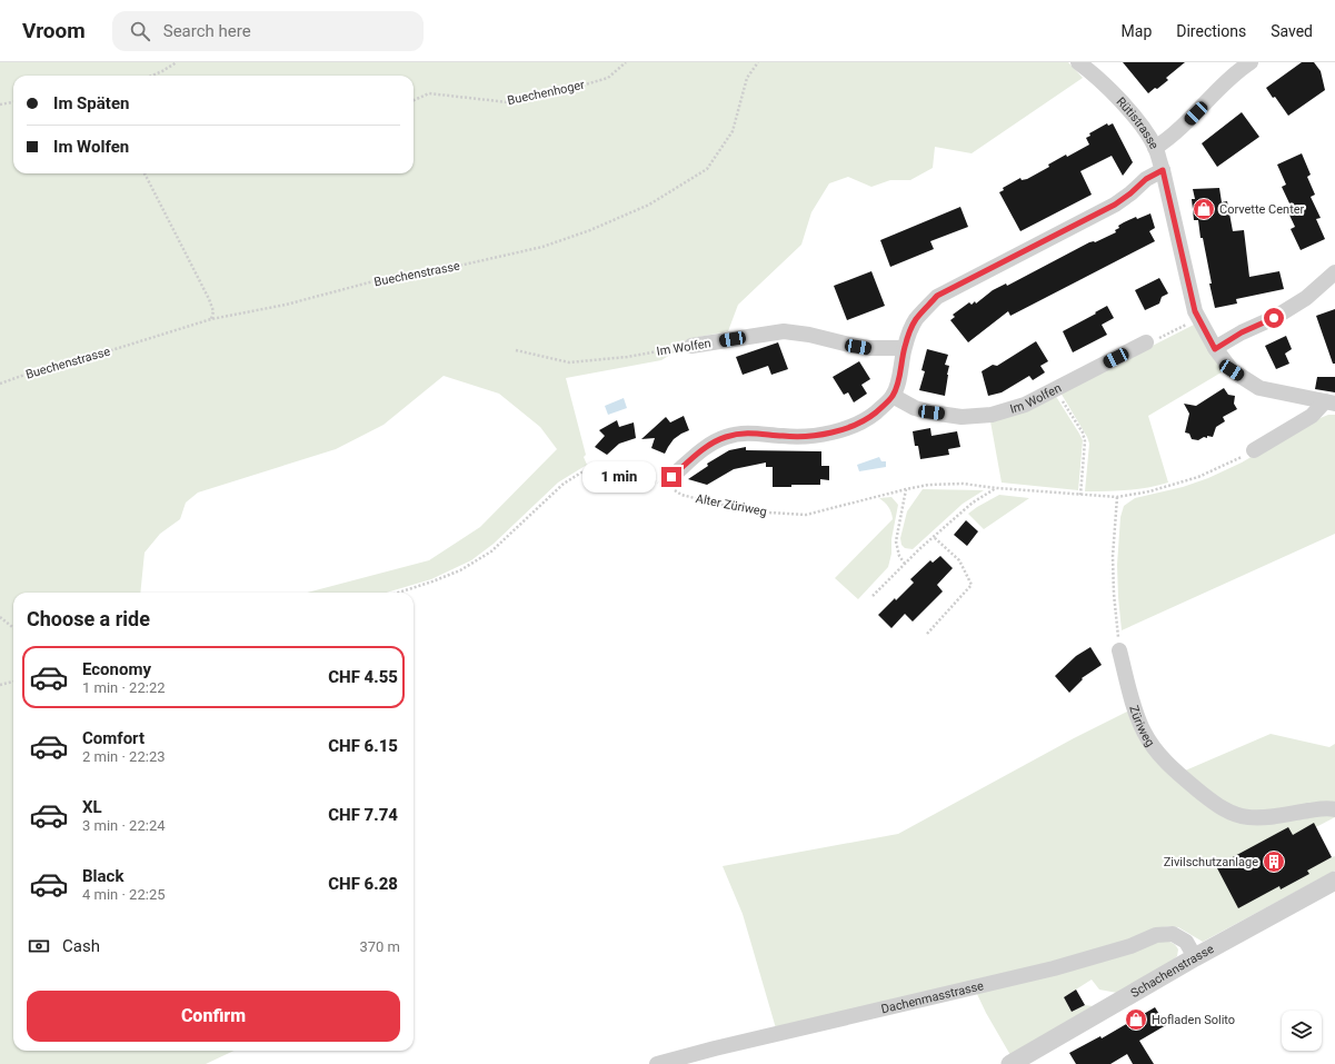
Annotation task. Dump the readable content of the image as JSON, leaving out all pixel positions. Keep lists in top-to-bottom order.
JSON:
{
  "streets": {
    "street": [
      "Rütistrasse",
      "Im Wolfen",
      "Züriweg",
      "Schachenstrasse",
      "Dachenmasstrasse"
    ],
    "path": ["Buechenhoger", "Buechenstrasse", "Alter Züriweg"]
  },
  "crossings": [
    ["Schachenstrasse", "Dachenmasstrasse"]
  ],
  "places": {
    "shop": ["Corvette Center", "Hofladen Solito"],
    "building": ["Zivilschutzanlage"]
  },
  "page": {
    "header": "Vroom",
    "search": "Search here",
    "nav": ["Map", "Directions", "Saved"],
    "banner": ["Im Späten", "Im Wolfen"],
    "bubble": "1 min",
    "heading": "Choose a ride",
    "list": [
      {
        "name": "Economy",
        "note": "1 min · 22:22",
        "value": "CHF 4.55"
      },
      {
        "name": "Comfort",
        "note": "2 min · 22:23",
        "value": "CHF 6.15"
      },
      {
        "name": "XL",
        "note": "3 min · 22:24",
        "value": "CHF 7.74"
      },
      {
        "name": "Black",
        "note": "4 min · 22:25",
        "value": "CHF 6.28"
      }
    ],
    "pay": ["Cash", "370 m"],
    "buttons": "Confirm"
  }
}
